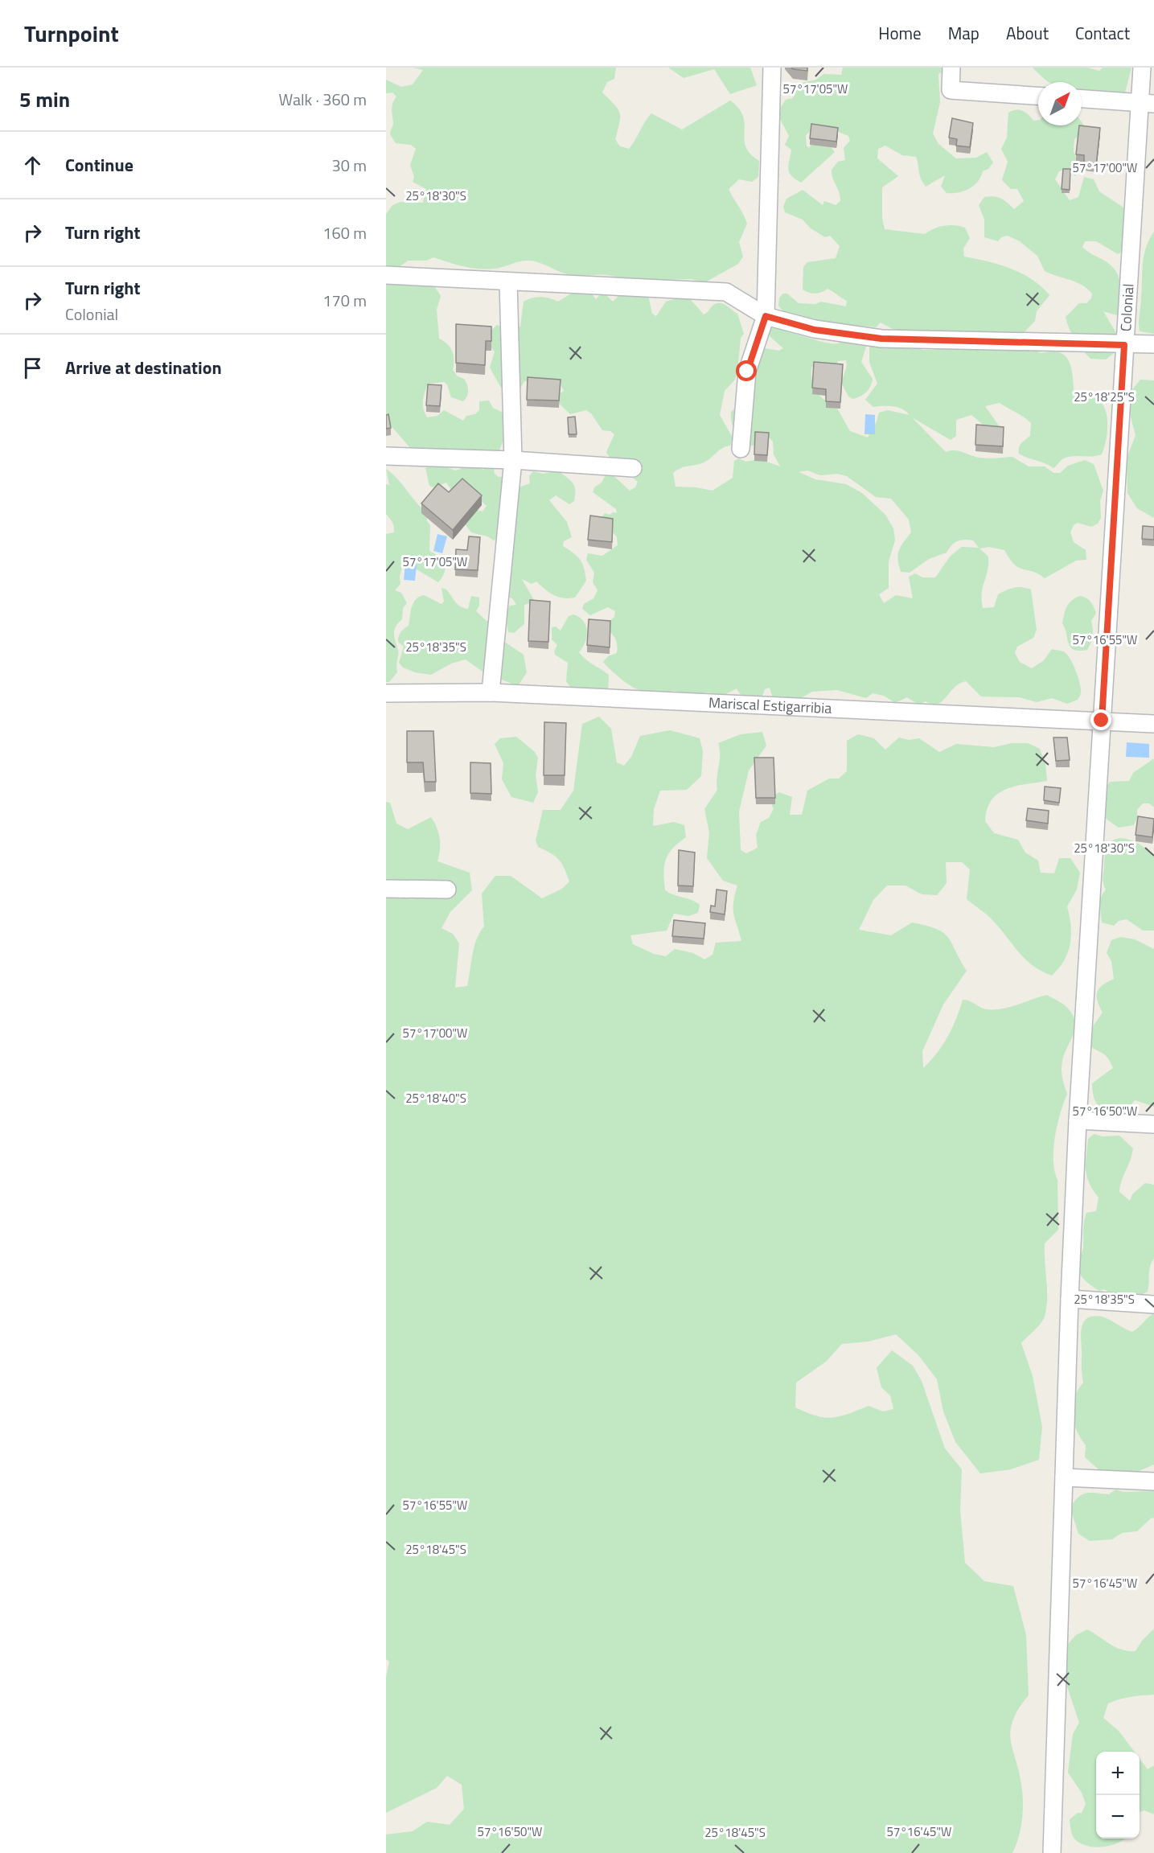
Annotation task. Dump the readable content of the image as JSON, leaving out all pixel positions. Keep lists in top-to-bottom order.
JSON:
{
  "streets": {
    "street": ["Colonial", "Mariscal Estigarribia"]
  },
  "crossings": [
    ["Colonial", "Mariscal Estigarribia"]
  ],
  "north": "top right",
  "page": {
    "header": "Turnpoint",
    "nav": [
      "Home",
      "Map",
      "About",
      "Contact"
    ],
    "heading": ["5 min", "Walk · 360 m"],
    "list": [
      ["Continue", "30 m"],
      ["Turn right", "160 m"],
      ["Turn right", "Colonial", "170 m"],
      "Arrive at destination"
    ],
    "map_buttons": ["+", "−"]
  },
  "coordinates": [
    "57°17'05\"W",
    "57°17'00\"W",
    "25°18'30\"S",
    "25°18'25\"S",
    "57°16'55\"W",
    "25°18'35\"S",
    "25°18'40\"S",
    "57°16'50\"W",
    "25°18'45\"S",
    "57°16'45\"W"
  ]
}
